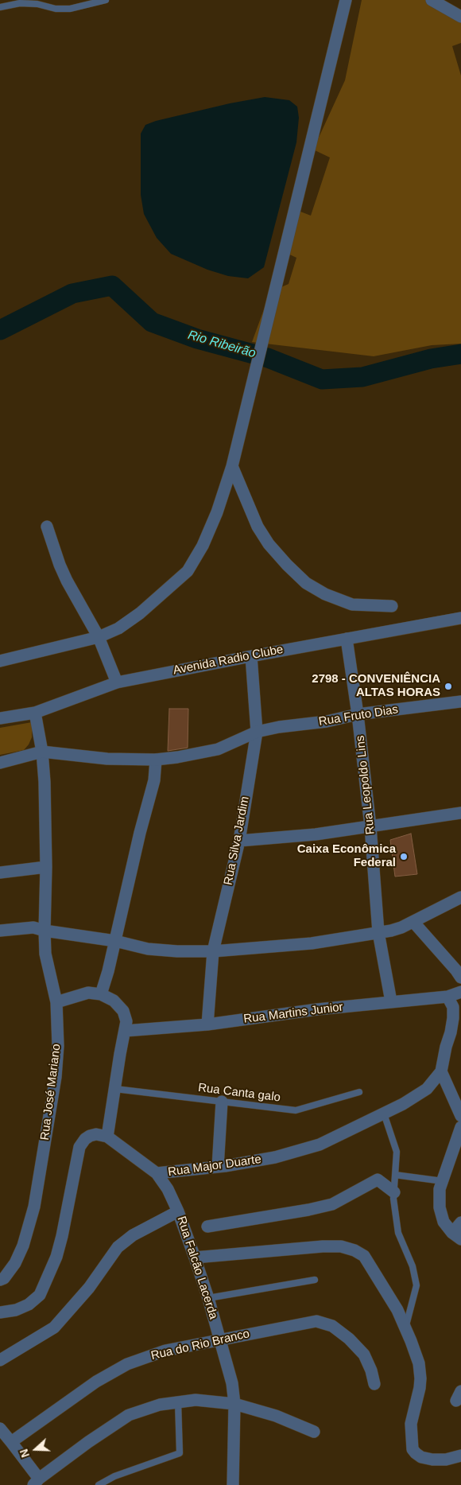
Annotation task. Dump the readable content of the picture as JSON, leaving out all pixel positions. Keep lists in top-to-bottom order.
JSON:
{
  "streets": {
    "street": [
      "Avenida Radio Clube",
      "Rua Fruto Dias",
      "Rua Leopoldo Lins",
      "Rua Silva Jardim",
      "Rua Martins Junior",
      "Rua José Mariano",
      "Rua Major Duarte",
      "Rua Falcão Lacerda",
      "Rua do Rio Branco"
    ],
    "lane": ["Rua Canta galo"]
  },
  "crossings": [
    ["Avenida Radio Clube", "Rua Leopoldo Lins"],
    ["Avenida Radio Clube", "Rua Silva Jardim"],
    ["Avenida Radio Clube", "Rua José Mariano"],
    ["Rua Fruto Dias", "Rua Leopoldo Lins"],
    ["Rua Fruto Dias", "Rua Silva Jardim"],
    ["Rua Fruto Dias", "Rua José Mariano"],
    ["Rua Leopoldo Lins", "Rua Martins Junior"],
    ["Rua Silva Jardim", "Rua Martins Junior"],
    ["Rua Martins Junior", "Rua Major Duarte"],
    ["Rua Major Duarte", "Rua Falcão Lacerda"],
    ["Rua Falcão Lacerda", "Rua do Rio Branco"]
  ],
  "water": ["Rio Ribeirão"],
  "places": ["2798 - CONVENIÊNCIA ALTAS HORAS", "Caixa Econômica Federal"],
  "north": "left"
}
